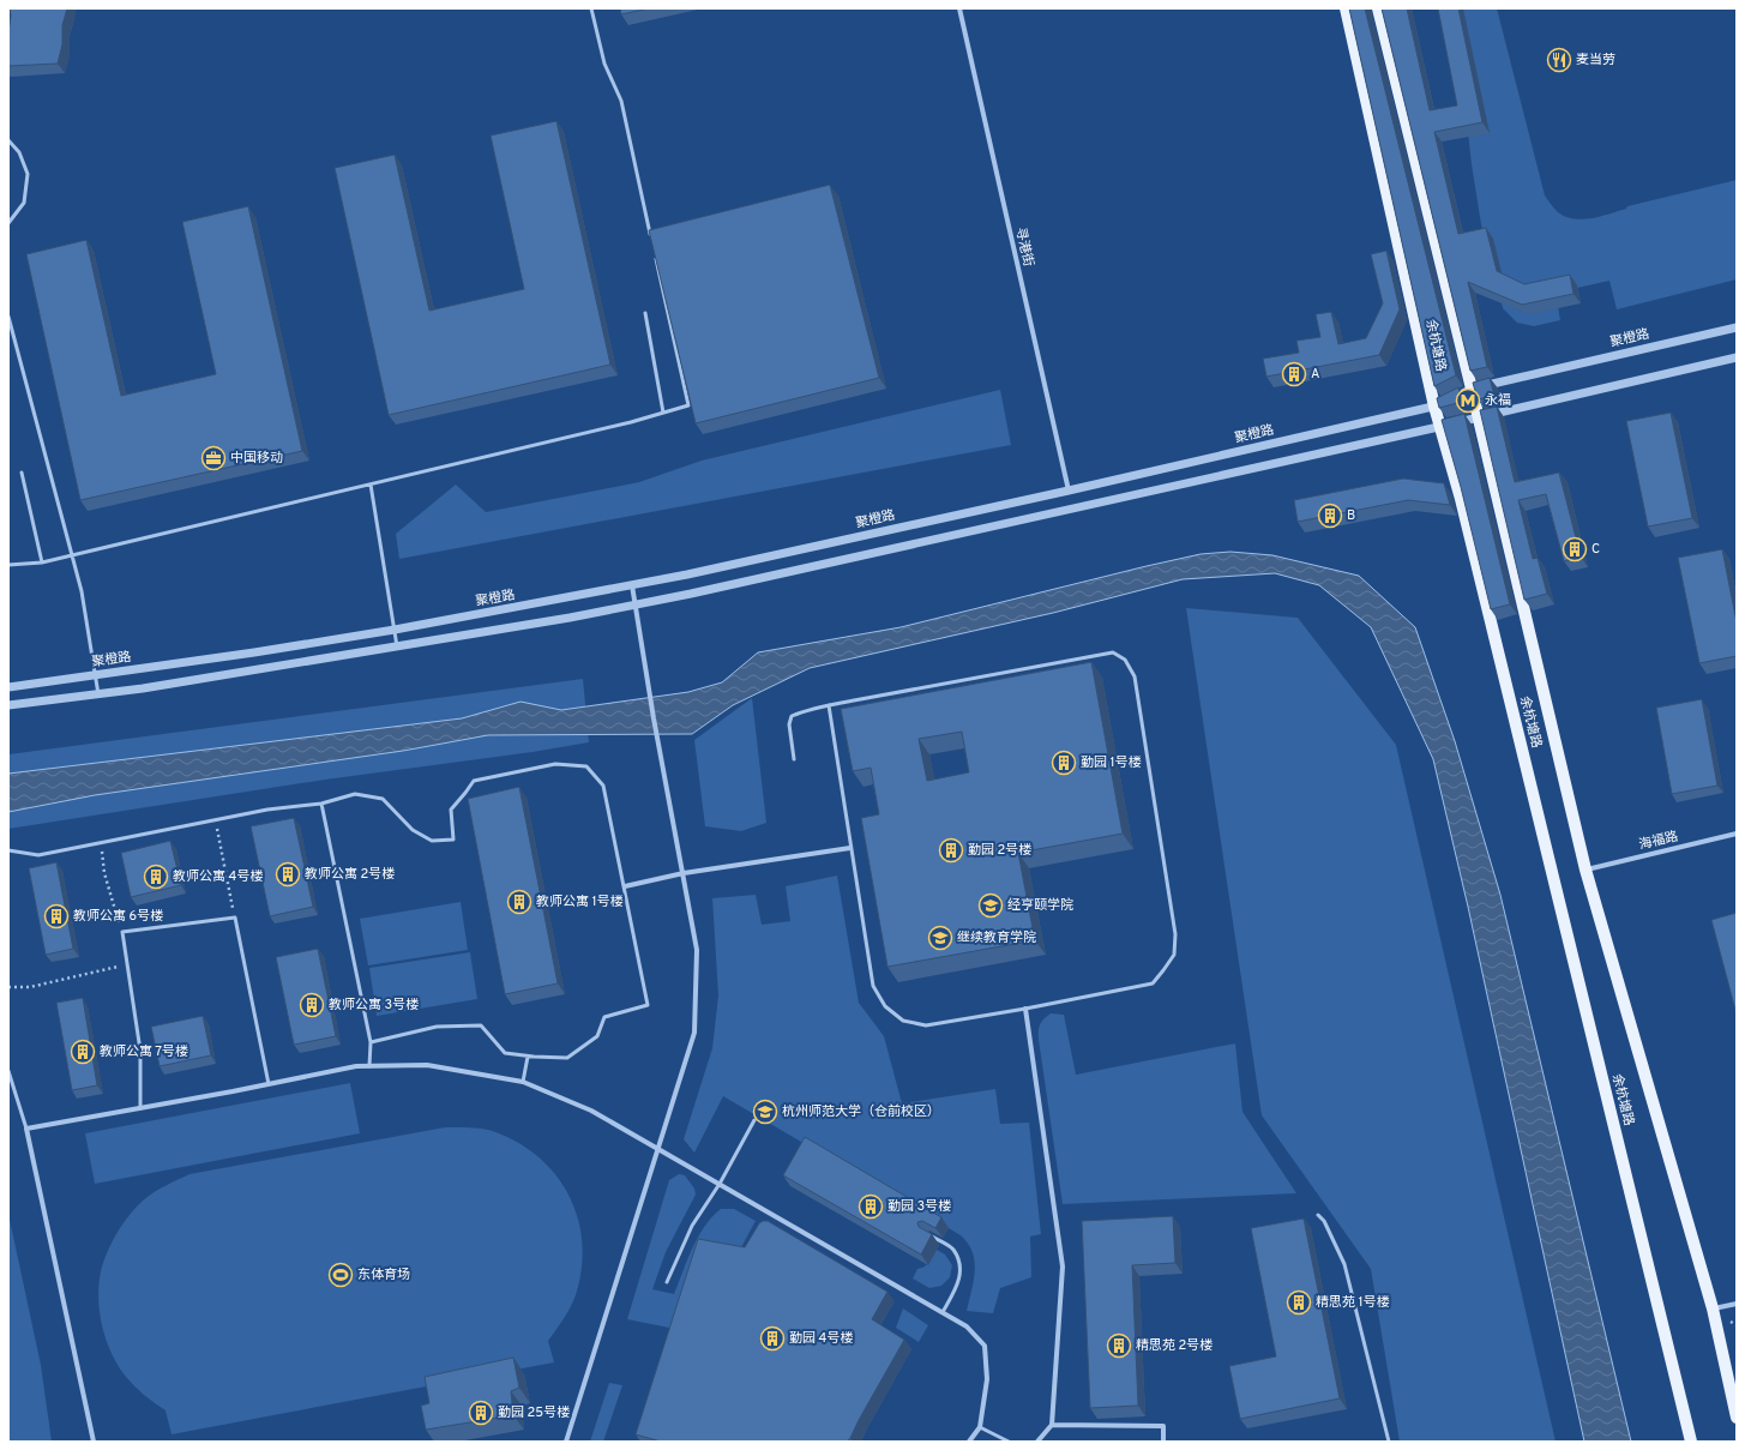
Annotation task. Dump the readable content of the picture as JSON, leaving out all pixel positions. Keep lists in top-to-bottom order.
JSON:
{
  "streets": {
    "main road": ["余杭塘路"],
    "street": ["寻港街", "聚橙路", "海福路"]
  },
  "crossings": [
    ["寻港街", "聚橙路"],
    ["聚橙路", "余杭塘路"],
    ["余杭塘路", "海福路"]
  ],
  "places": {
    "restaurant": ["麦当劳"],
    "building": [
      "A",
      "B",
      "C",
      "勤园 1号楼",
      "勤园 2号楼",
      "教师公寓 2号楼",
      "教师公寓 4号楼",
      "教师公寓 1号楼",
      "教师公寓 6号楼",
      "教师公寓 3号楼",
      "教师公寓 7号楼",
      "勤园 3号楼",
      "精思苑 1号楼",
      "勤园 4号楼",
      "精思苑 2号楼",
      "勤园 25号楼"
    ],
    "metro station": ["永福"],
    "office": ["中国移动"],
    "school or university": ["经亨颐学院", "继续教育学院", "杭州师范大学（仓前校区）"],
    "sports": ["东体育场"]
  }
}
